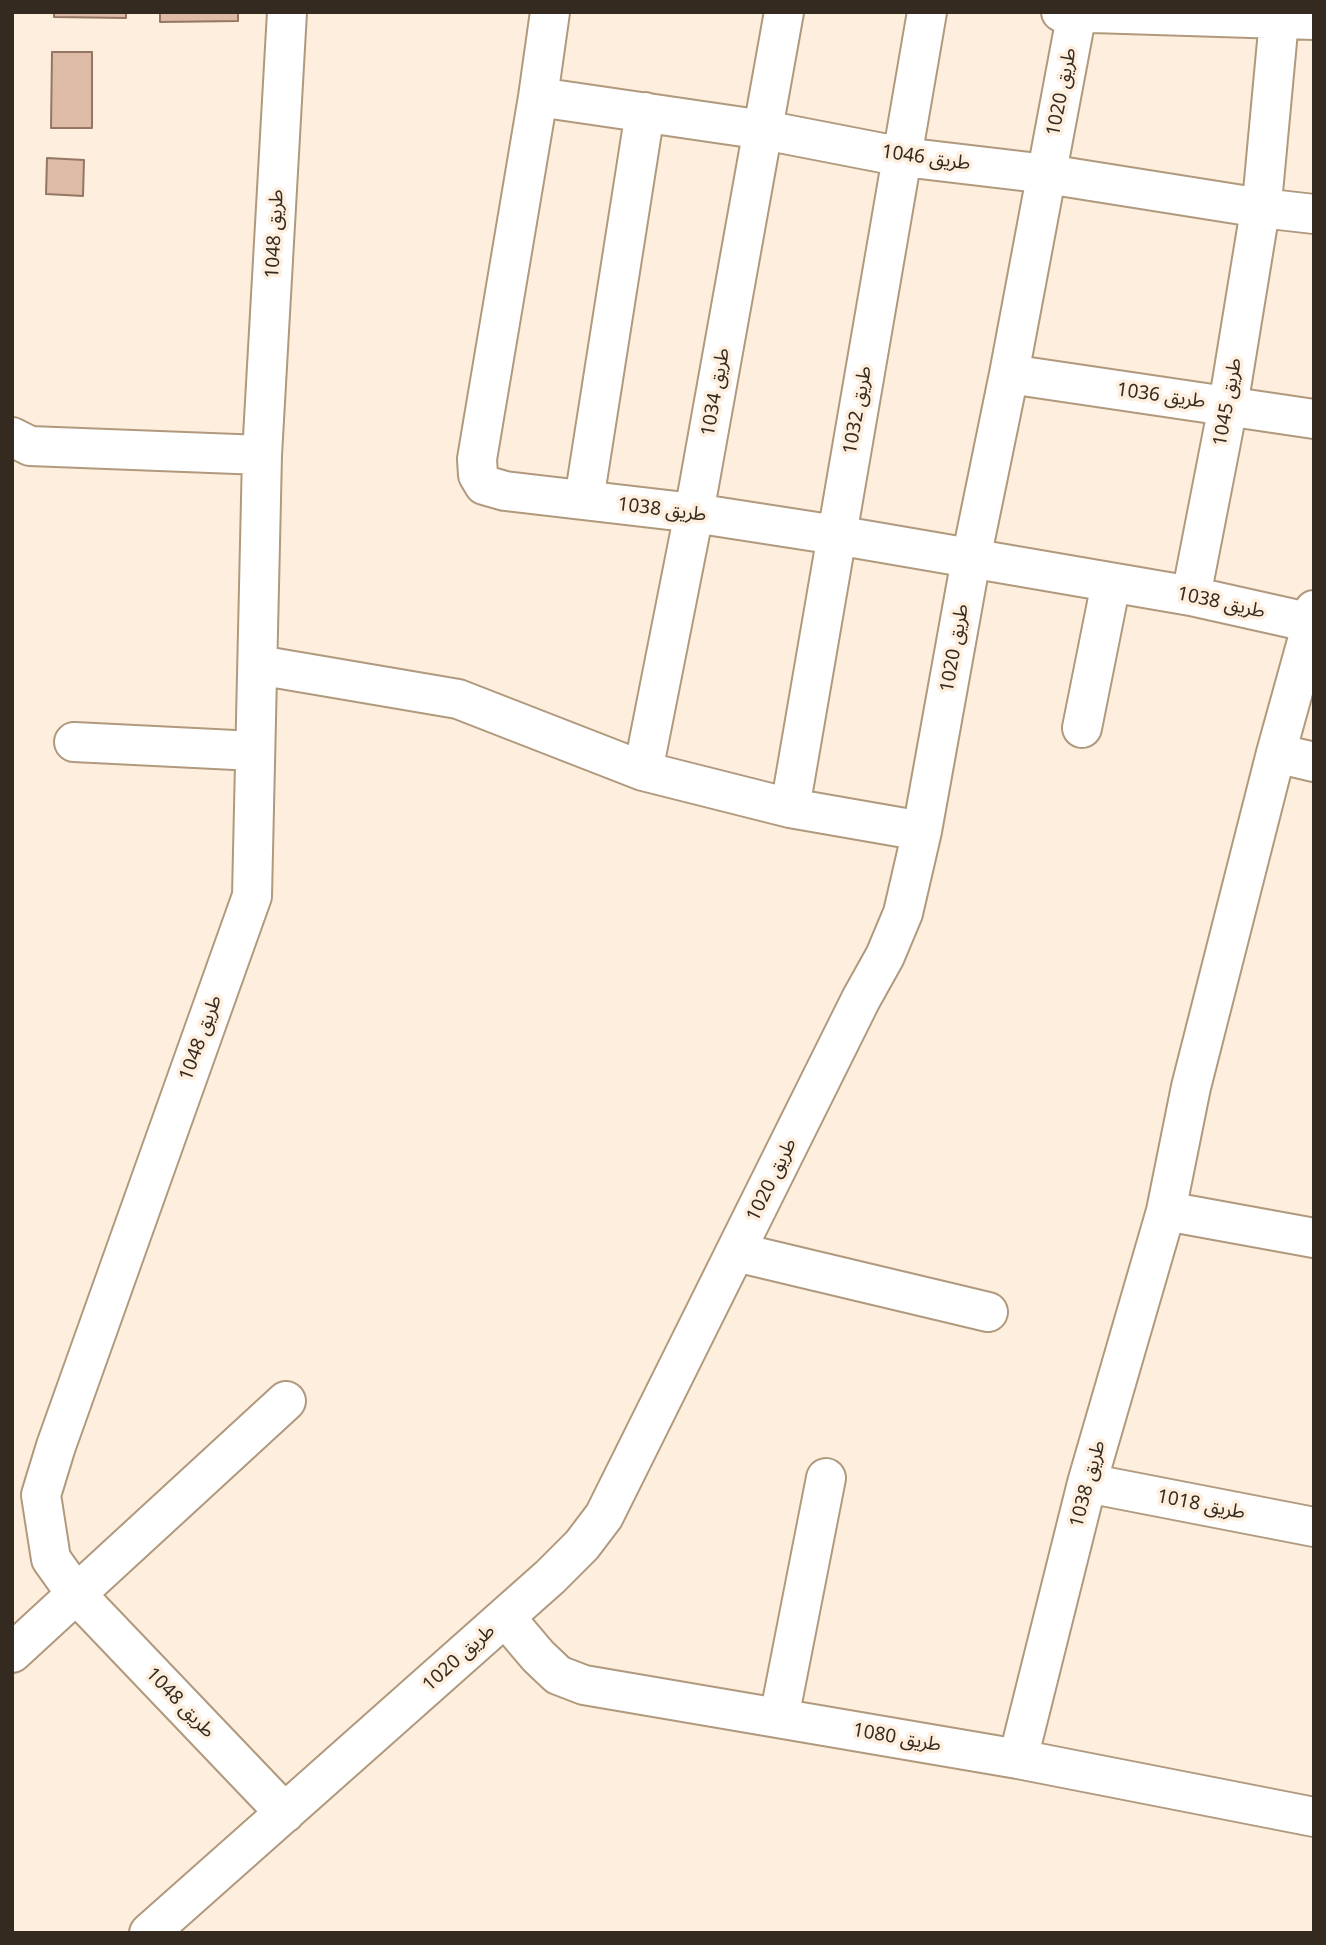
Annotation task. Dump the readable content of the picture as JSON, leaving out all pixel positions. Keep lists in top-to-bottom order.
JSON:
{
  "streets": {
    "street": [
      "طريق 1020",
      "طريق 1046",
      "طريق 1048",
      "طريق 1034",
      "طريق 1036",
      "طريق 1045",
      "طريق 1032",
      "طريق 1038",
      "طريق 1018",
      "طريق 1080"
    ]
  },
  "crossings": [
    ["طريق 1020", "طريق 1046"],
    ["طريق 1020", "طريق 1048"],
    ["طريق 1020", "طريق 1036"],
    ["طريق 1020", "طريق 1038"],
    ["طريق 1020", "طريق 1080"],
    ["طريق 1046", "طريق 1034"],
    ["طريق 1046", "طريق 1045"],
    ["طريق 1046", "طريق 1032"],
    ["طريق 1046", "طريق 1038"],
    ["طريق 1034", "طريق 1038"],
    ["طريق 1036", "طريق 1045"],
    ["طريق 1045", "طريق 1038"],
    ["طريق 1032", "طريق 1038"],
    ["طريق 1038", "طريق 1018"],
    ["طريق 1038", "طريق 1080"]
  ]
}
